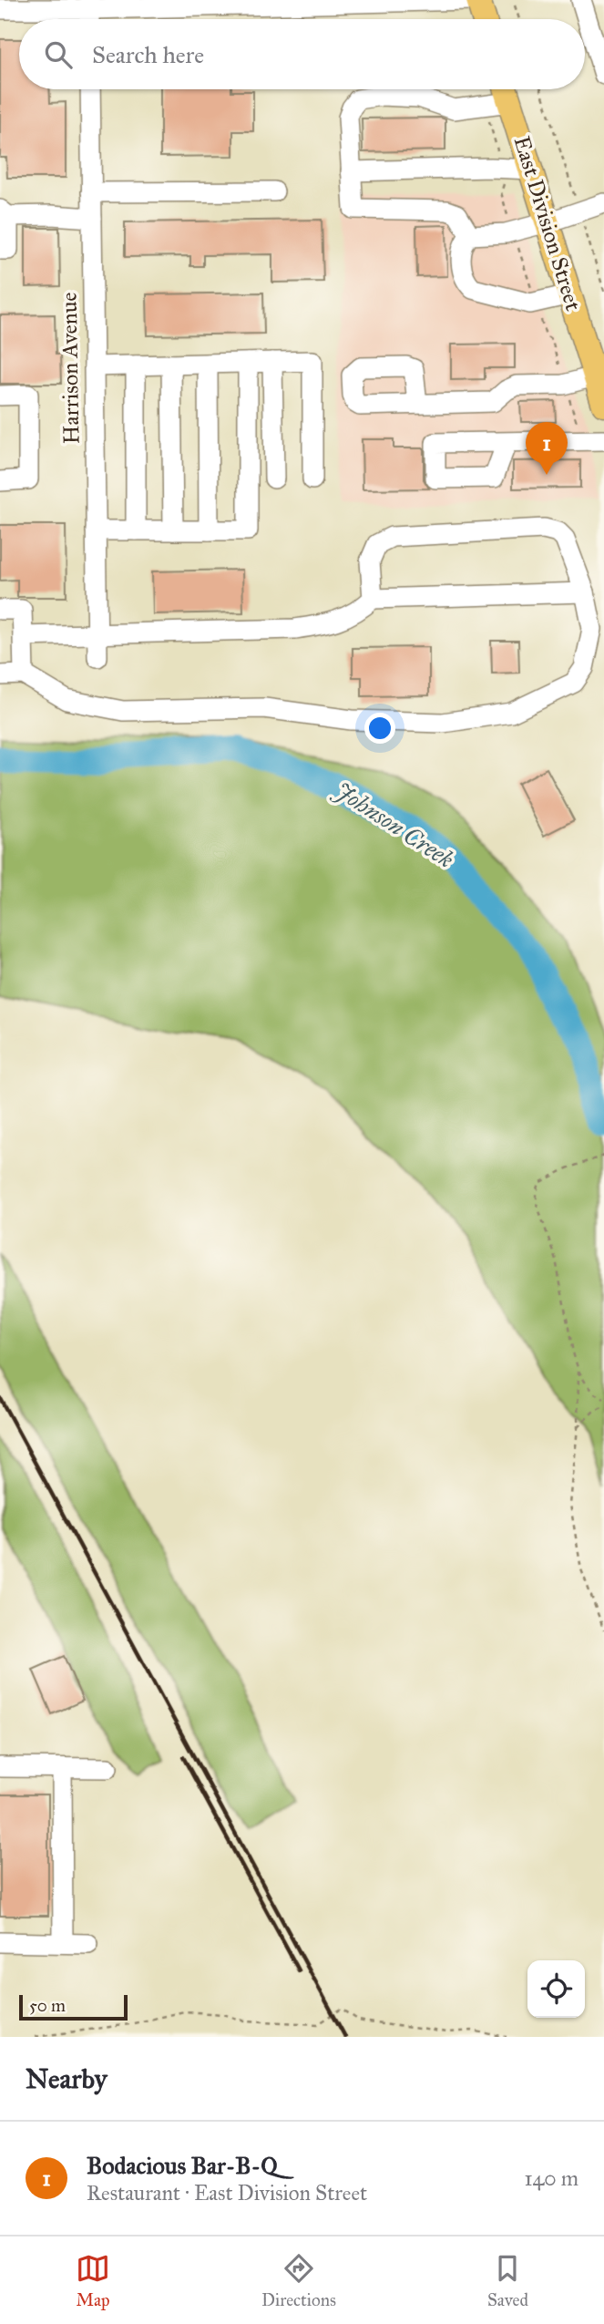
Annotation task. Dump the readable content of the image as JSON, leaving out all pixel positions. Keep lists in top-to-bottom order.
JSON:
{
  "streets": {
    "main road": ["East Division Street"],
    "street": ["Harrison Avenue"]
  },
  "water": ["Johnson Creek"],
  "scale_bar": "50 m",
  "page": {
    "search": "Search here",
    "pins": "1",
    "scale": "50 m",
    "heading": "Nearby",
    "list": [
      {
        "mark": "1",
        "name": "Bodacious Bar-B-Q",
        "note": "Restaurant · East Division Street",
        "value": "140 m"
      }
    ],
    "nav": ["Map", "Directions", "Saved"]
  }
}
